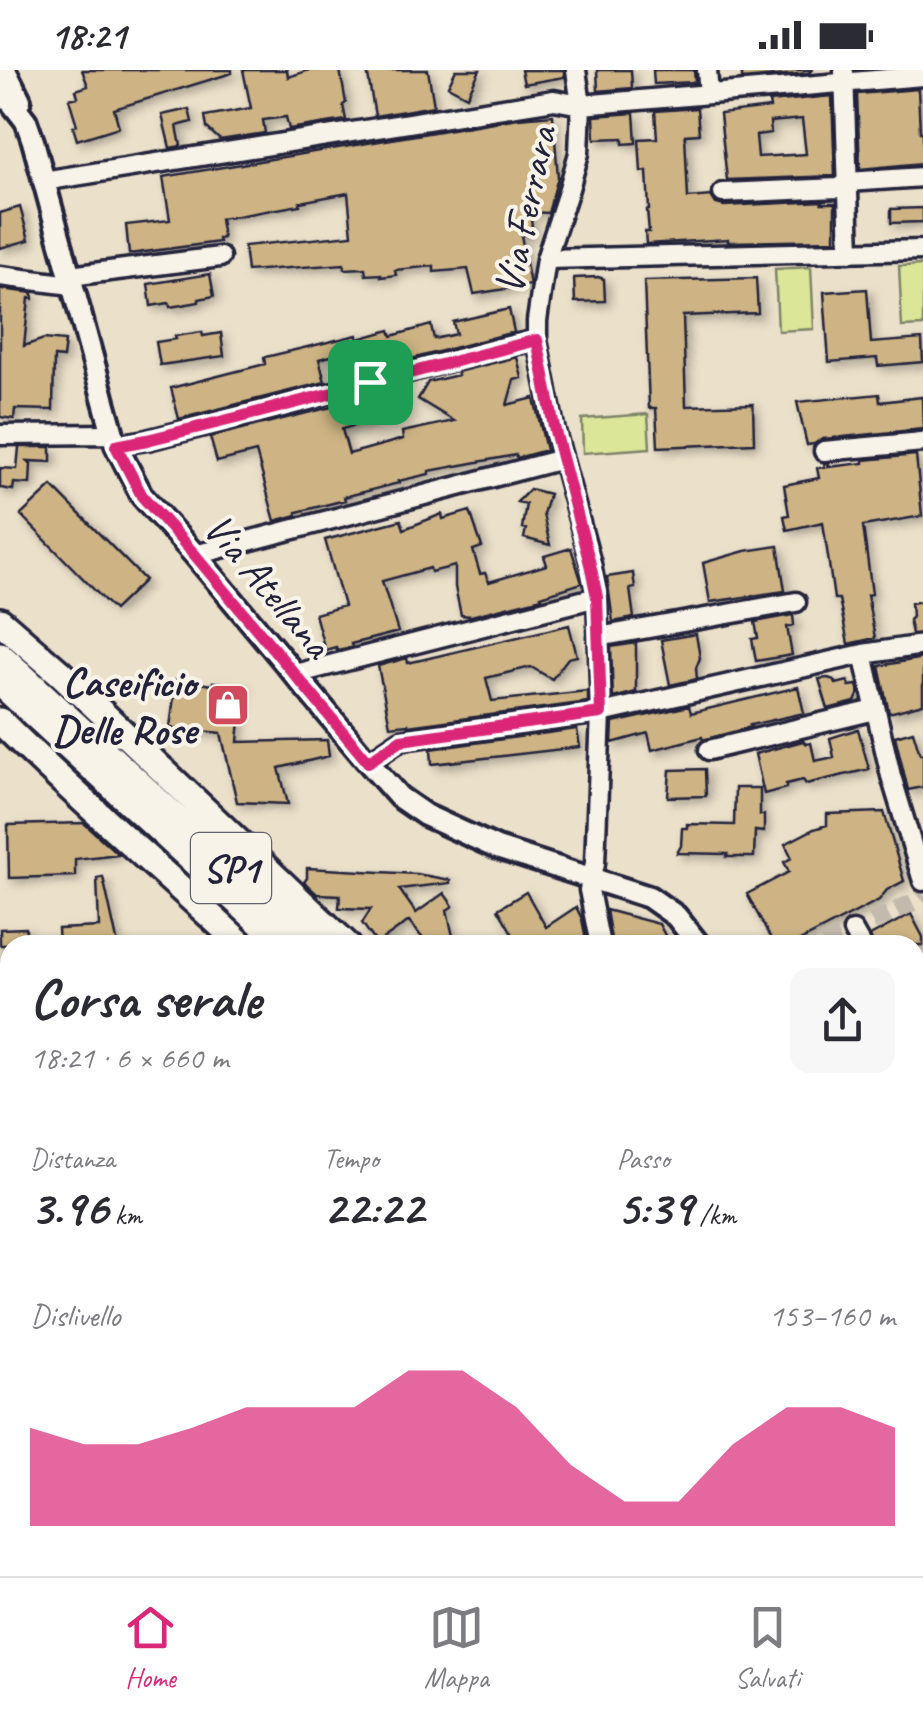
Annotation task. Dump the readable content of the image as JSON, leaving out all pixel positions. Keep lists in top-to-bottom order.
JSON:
{
  "streets": {
    "highway": ["SP1"],
    "main road": ["Via Atellana"],
    "street": ["Via Ferrara"]
  },
  "crossings": [
    ["Via Ferrara", "Via Atellana"]
  ],
  "places": {
    "shop": ["Caseificio Delle Rose"]
  },
  "page": {
    "status": "18:21",
    "heading": ["Corsa serale", "18:21 · 6 × 660 m"],
    "stats": [
      ["Distanza", "3.96 km"],
      ["Tempo", "22:22"],
      ["Passo", "5:39 /km"]
    ],
    "chart": ["Dislivello", "153–160 m"],
    "tabs": ["Home", "Mappa", "Salvati"]
  }
}
